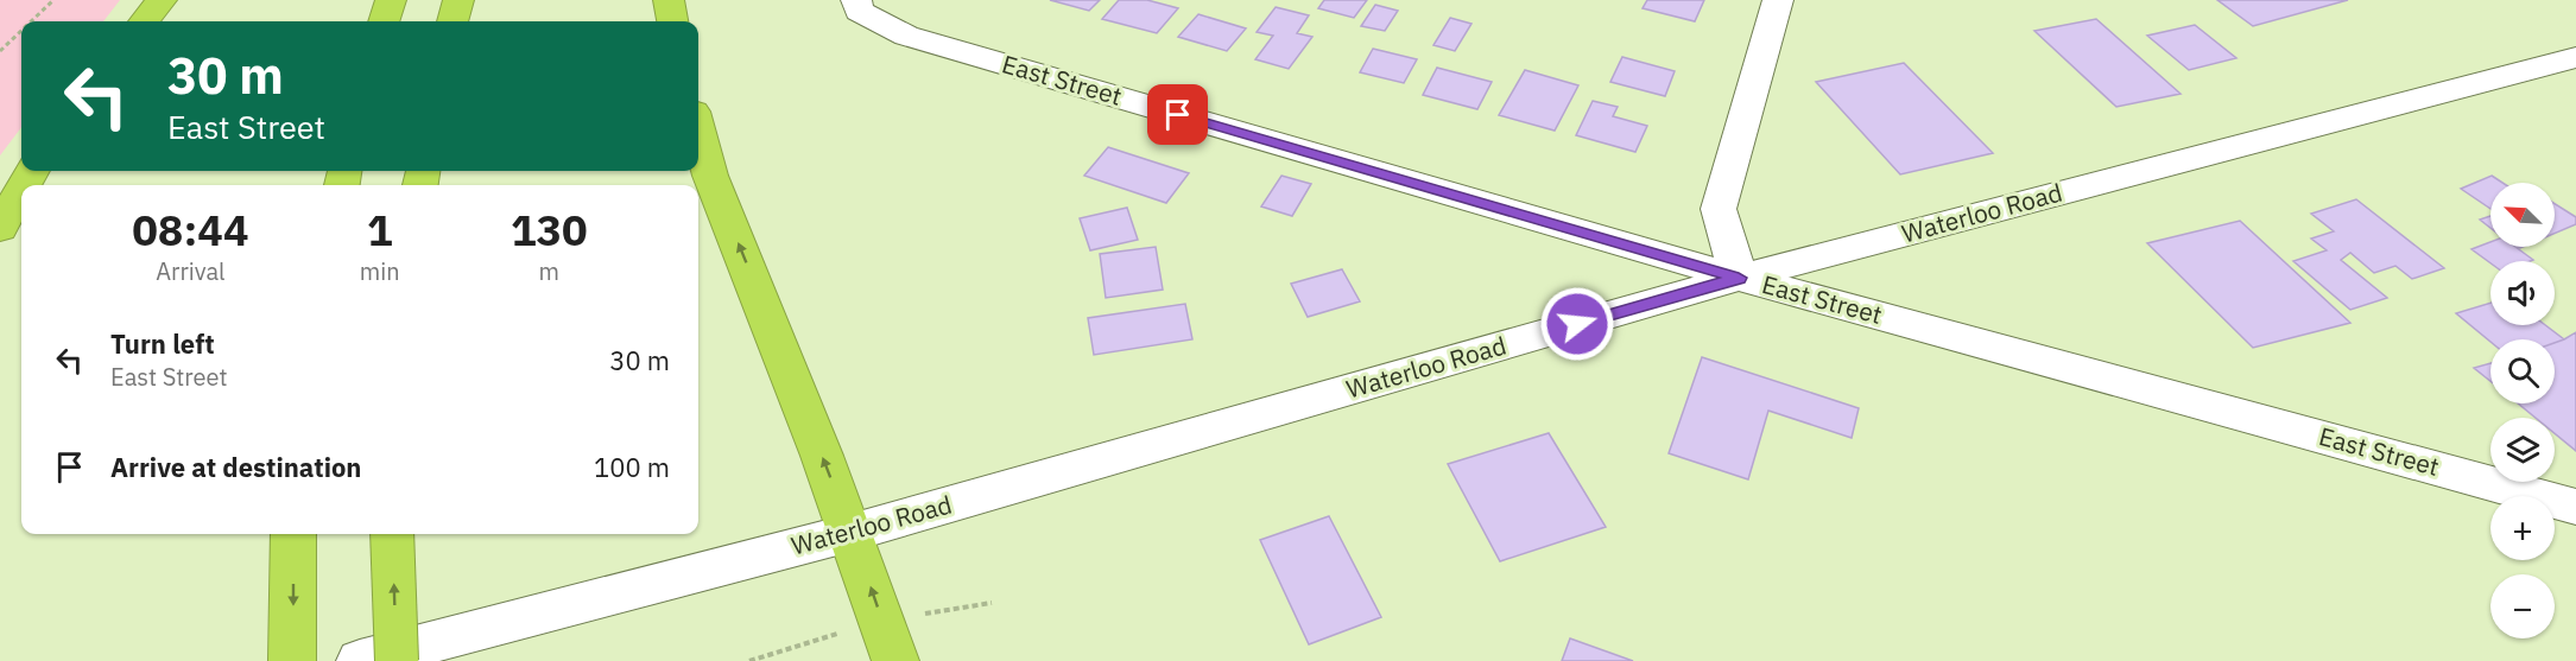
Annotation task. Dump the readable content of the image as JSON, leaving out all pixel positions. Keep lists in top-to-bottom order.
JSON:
{
  "streets": {
    "main road": ["East Street", "Waterloo Road"]
  },
  "crossings": [
    ["East Street", "Waterloo Road"]
  ],
  "north": "top left",
  "page": {
    "turn": ["30 m", "East Street"],
    "map_buttons": ["+", "−"],
    "eta": [
      "08:44",
      "Arrival",
      "1",
      "min",
      "130",
      "m"
    ],
    "list": [
      {
        "name": "Turn left",
        "note": "East Street",
        "value": "30 m"
      },
      {
        "name": "Arrive at destination",
        "value": "100 m"
      }
    ]
  }
}
